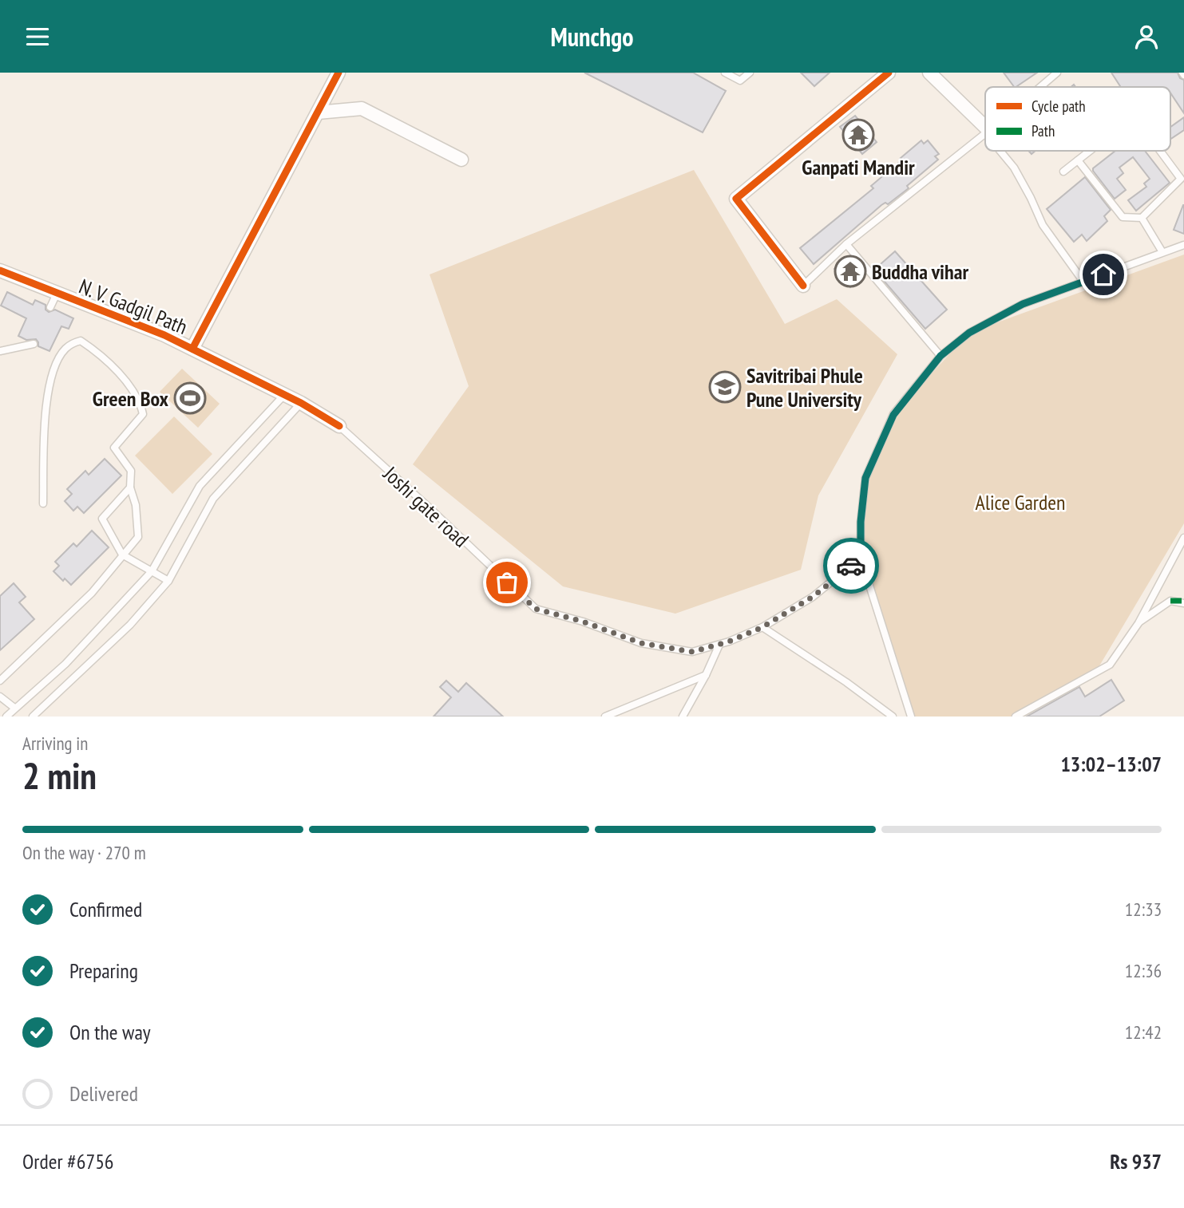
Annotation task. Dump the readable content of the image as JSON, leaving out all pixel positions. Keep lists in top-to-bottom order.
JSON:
{
  "streets": {
    "street": ["N. V. Gadgil Path"],
    "lane": ["Joshi gate road"]
  },
  "crossings": [
    ["N. V. Gadgil Path", "Joshi gate road"]
  ],
  "parks": ["Alice Garden"],
  "places": {
    "temple": ["Ganpati Mandir", "Buddha vihar"],
    "school or university": ["Savitribai Phule Pune University"],
    "sports": ["Green Box"]
  },
  "legend": ["Cycle path", "Path"],
  "page": {
    "header": "Munchgo",
    "heading": ["2 min", "Arriving in", "13:02–13:07"],
    "panel": ["Order #6756", "Rs 937"],
    "bar": "On the way · 270 m",
    "list": [
      ["Confirmed", "12:33"],
      ["Preparing", "12:36"],
      ["On the way", "12:42"],
      "Delivered"
    ]
  }
}
